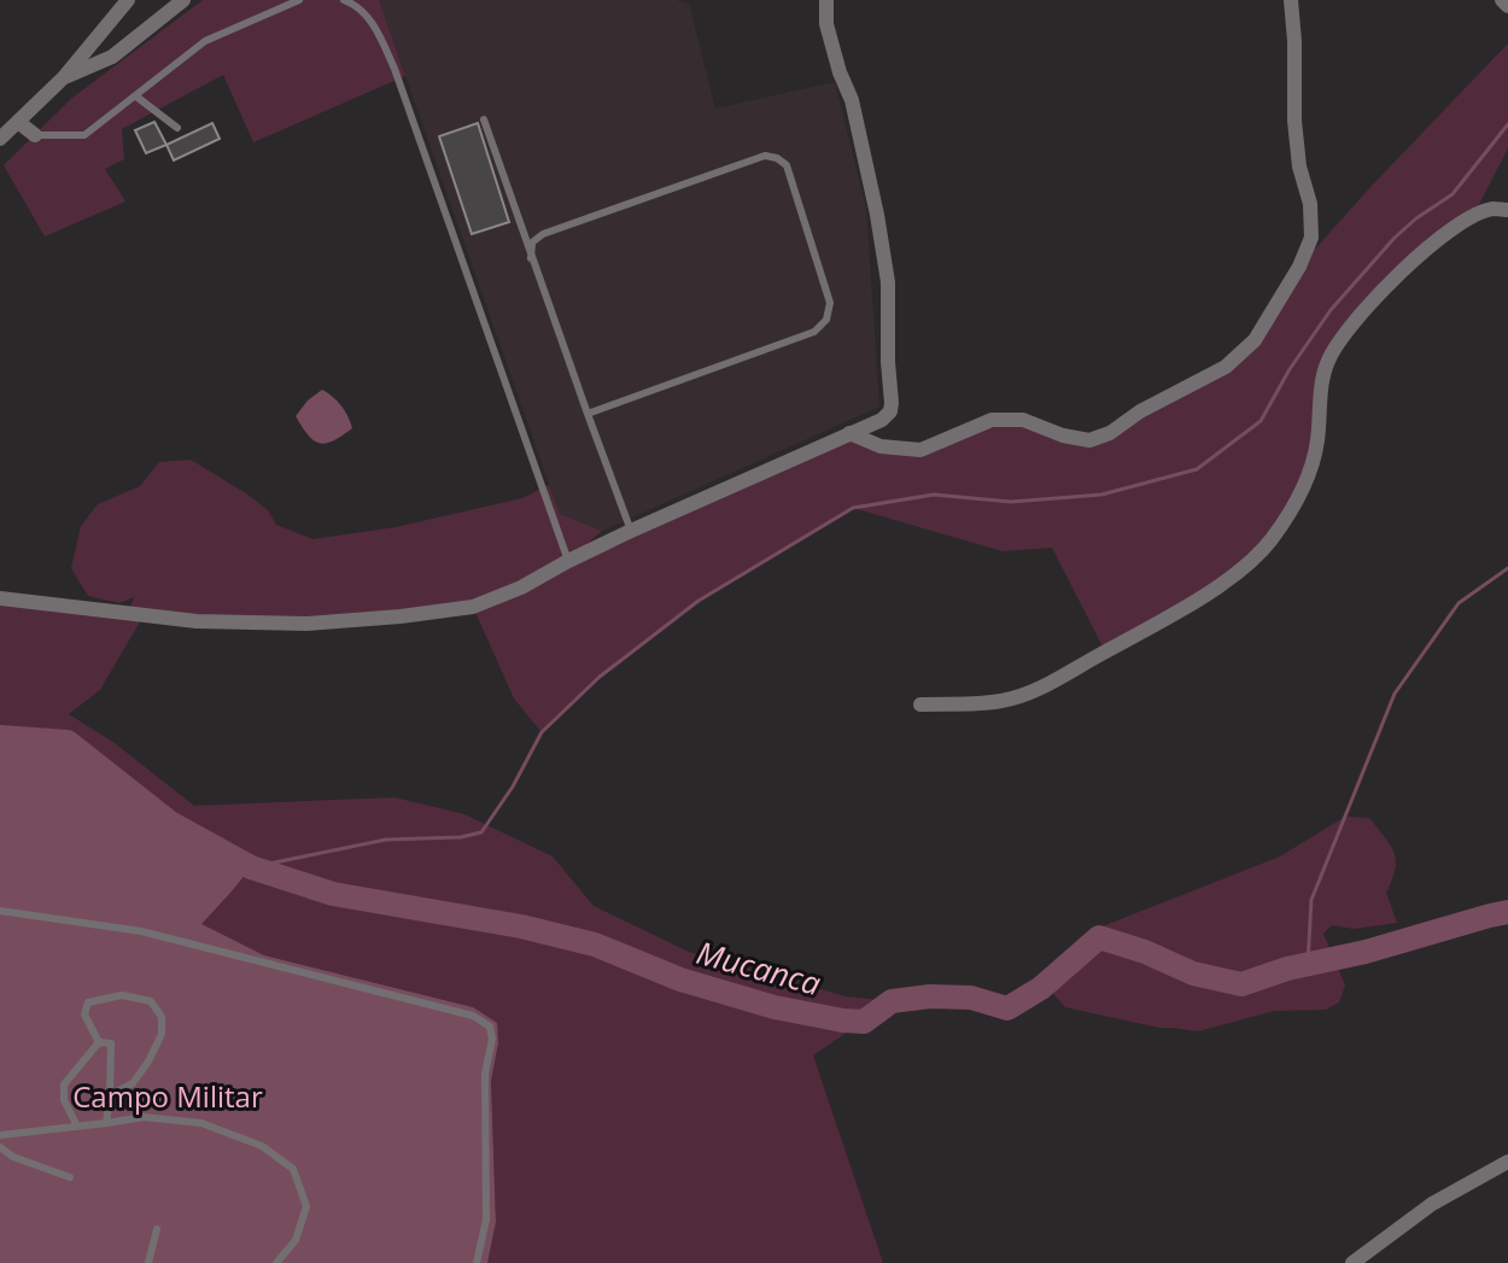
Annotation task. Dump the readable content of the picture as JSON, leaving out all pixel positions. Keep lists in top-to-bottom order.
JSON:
{
  "water": ["Mucanca"],
  "parks": ["Campo Militar"]
}
